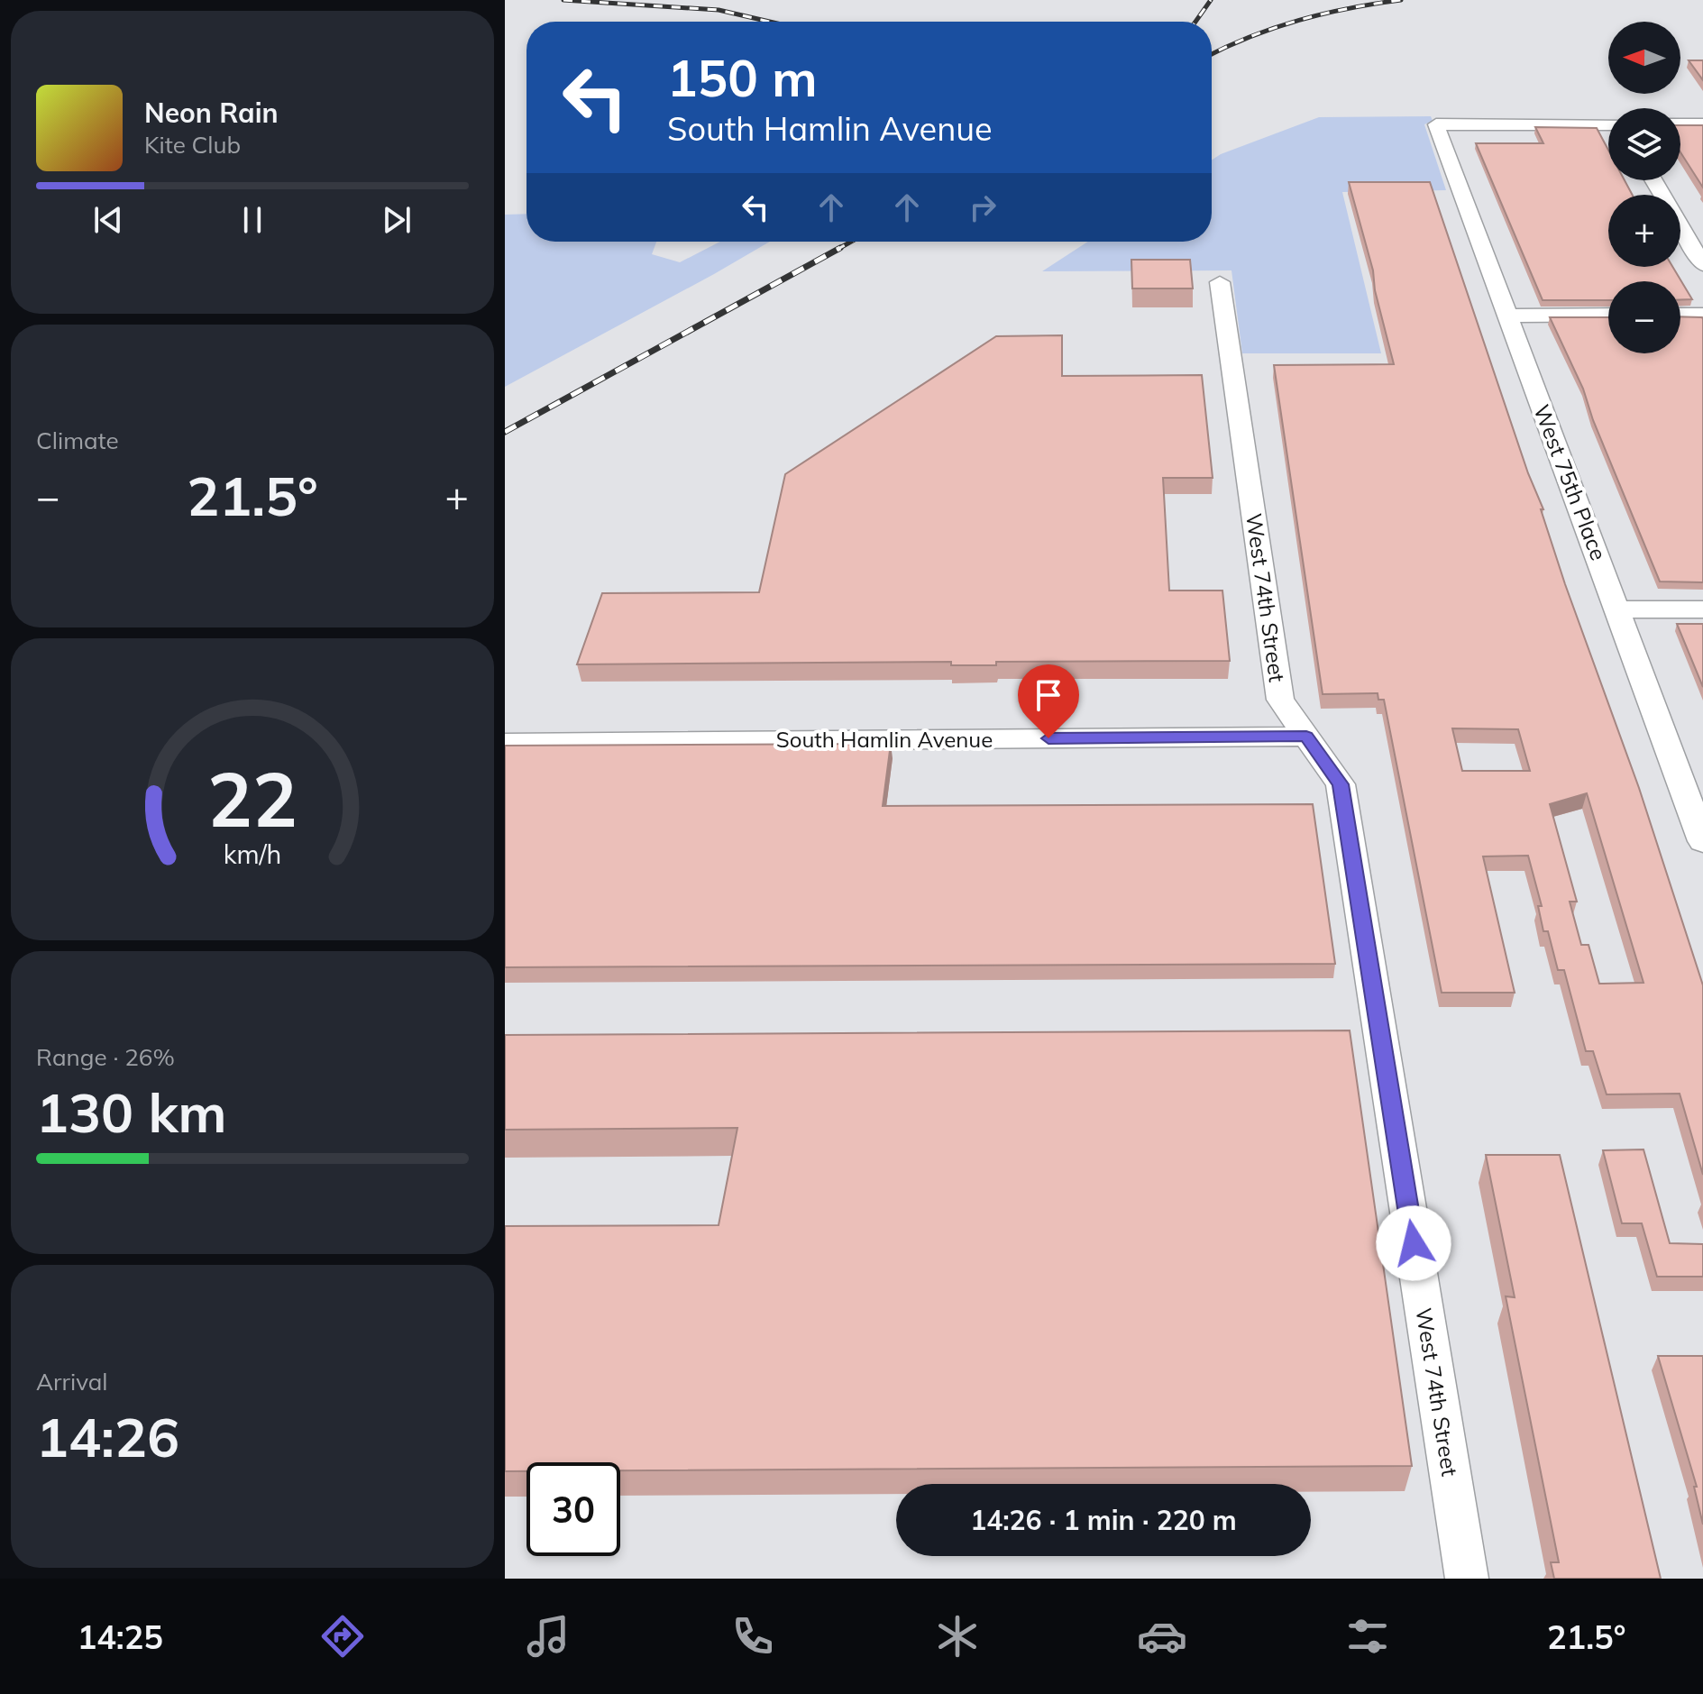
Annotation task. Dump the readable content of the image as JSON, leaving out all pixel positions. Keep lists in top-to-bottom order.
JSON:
{
  "streets": {
    "street": ["West 75th Place", "West 74th Street", "South Hamlin Avenue"]
  },
  "crossings": [
    ["West 74th Street", "South Hamlin Avenue"]
  ],
  "north": "left",
  "page": {
    "map_buttons": ["+", "−"],
    "turn": ["150 m", "South Hamlin Avenue"],
    "song": ["Neon Rain", "Kite Club"],
    "tile": [
      "Climate",
      ["Range · 26%", "130 km"],
      ["Arrival", "14:26"]
    ],
    "heat": ["−", "21.5°", "+"],
    "limit": "30",
    "trip": "14:26 · 1 min · 220 m",
    "tabs": ["14:25", "21.5°"],
    "gauge": ["22", "km/h"]
  }
}
